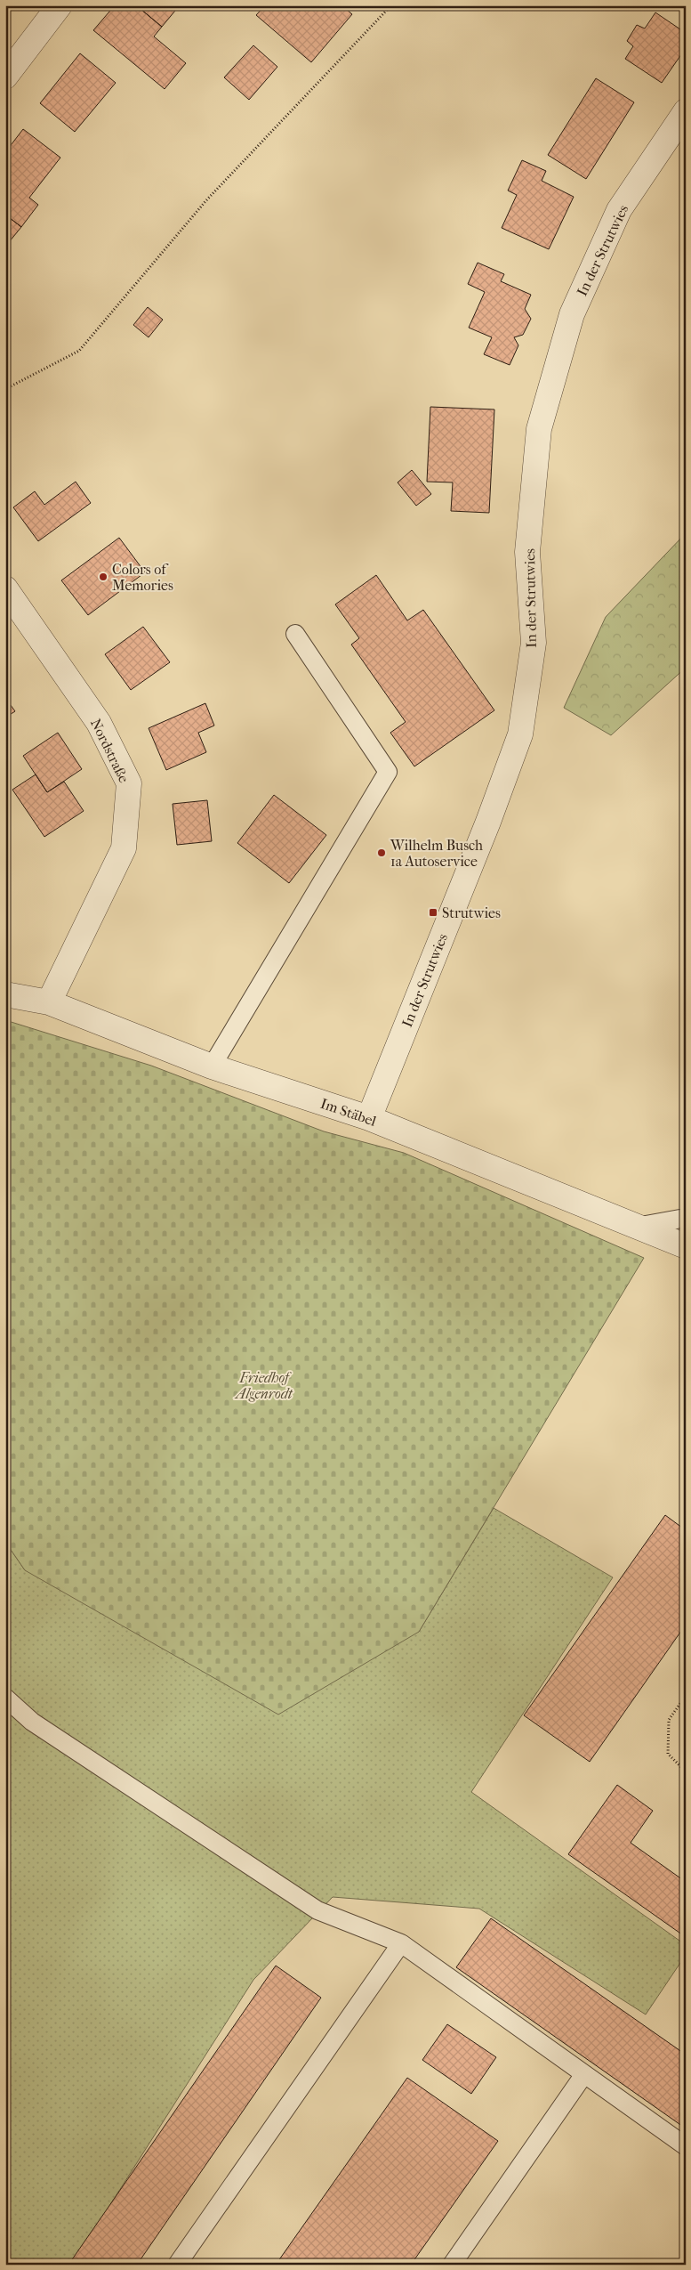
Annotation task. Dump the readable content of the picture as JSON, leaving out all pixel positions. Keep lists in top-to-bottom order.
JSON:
{
  "streets": {
    "street": ["In der Strutwies", "Nordstraße", "Im Stäbel"]
  },
  "crossings": [
    ["In der Strutwies", "Im Stäbel"],
    ["Nordstraße", "Im Stäbel"]
  ],
  "parks": ["Friedhof Algenrodt"],
  "places": {
    "other": ["Colors of Memories", "Wilhelm Busch 1a Autoservice"],
    "transit": ["Strutwies"]
  }
}
